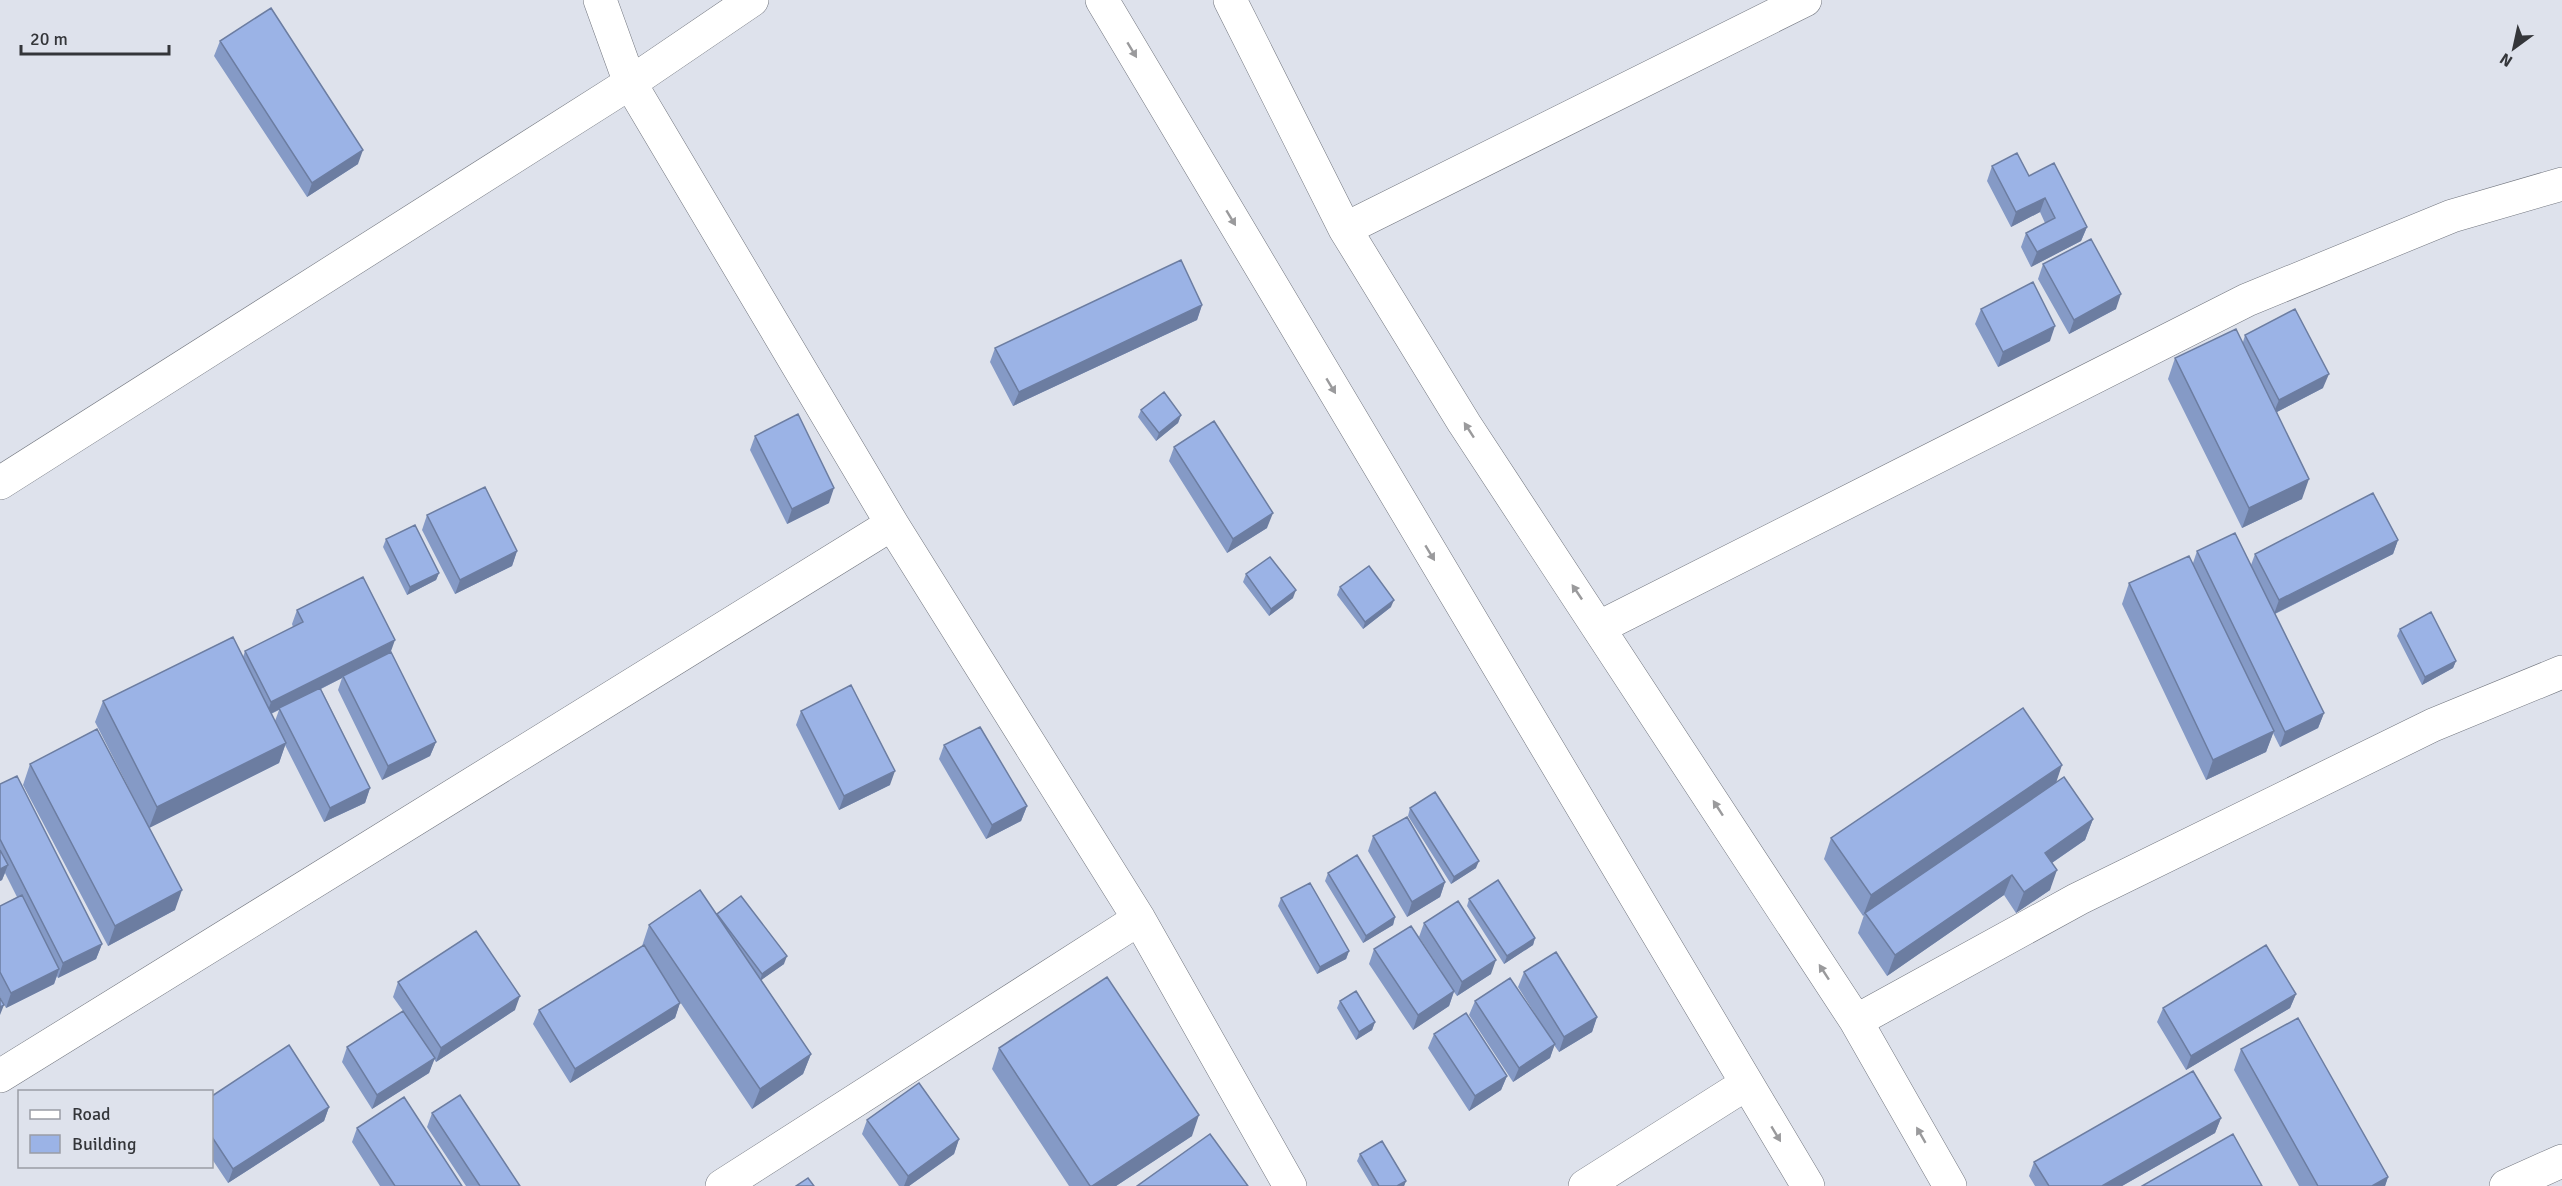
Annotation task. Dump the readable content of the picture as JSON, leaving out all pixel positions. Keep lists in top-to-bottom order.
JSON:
{
  "legend": ["Road", "Building"],
  "scale_bar": "20 m",
  "north": "bottom left"
}
